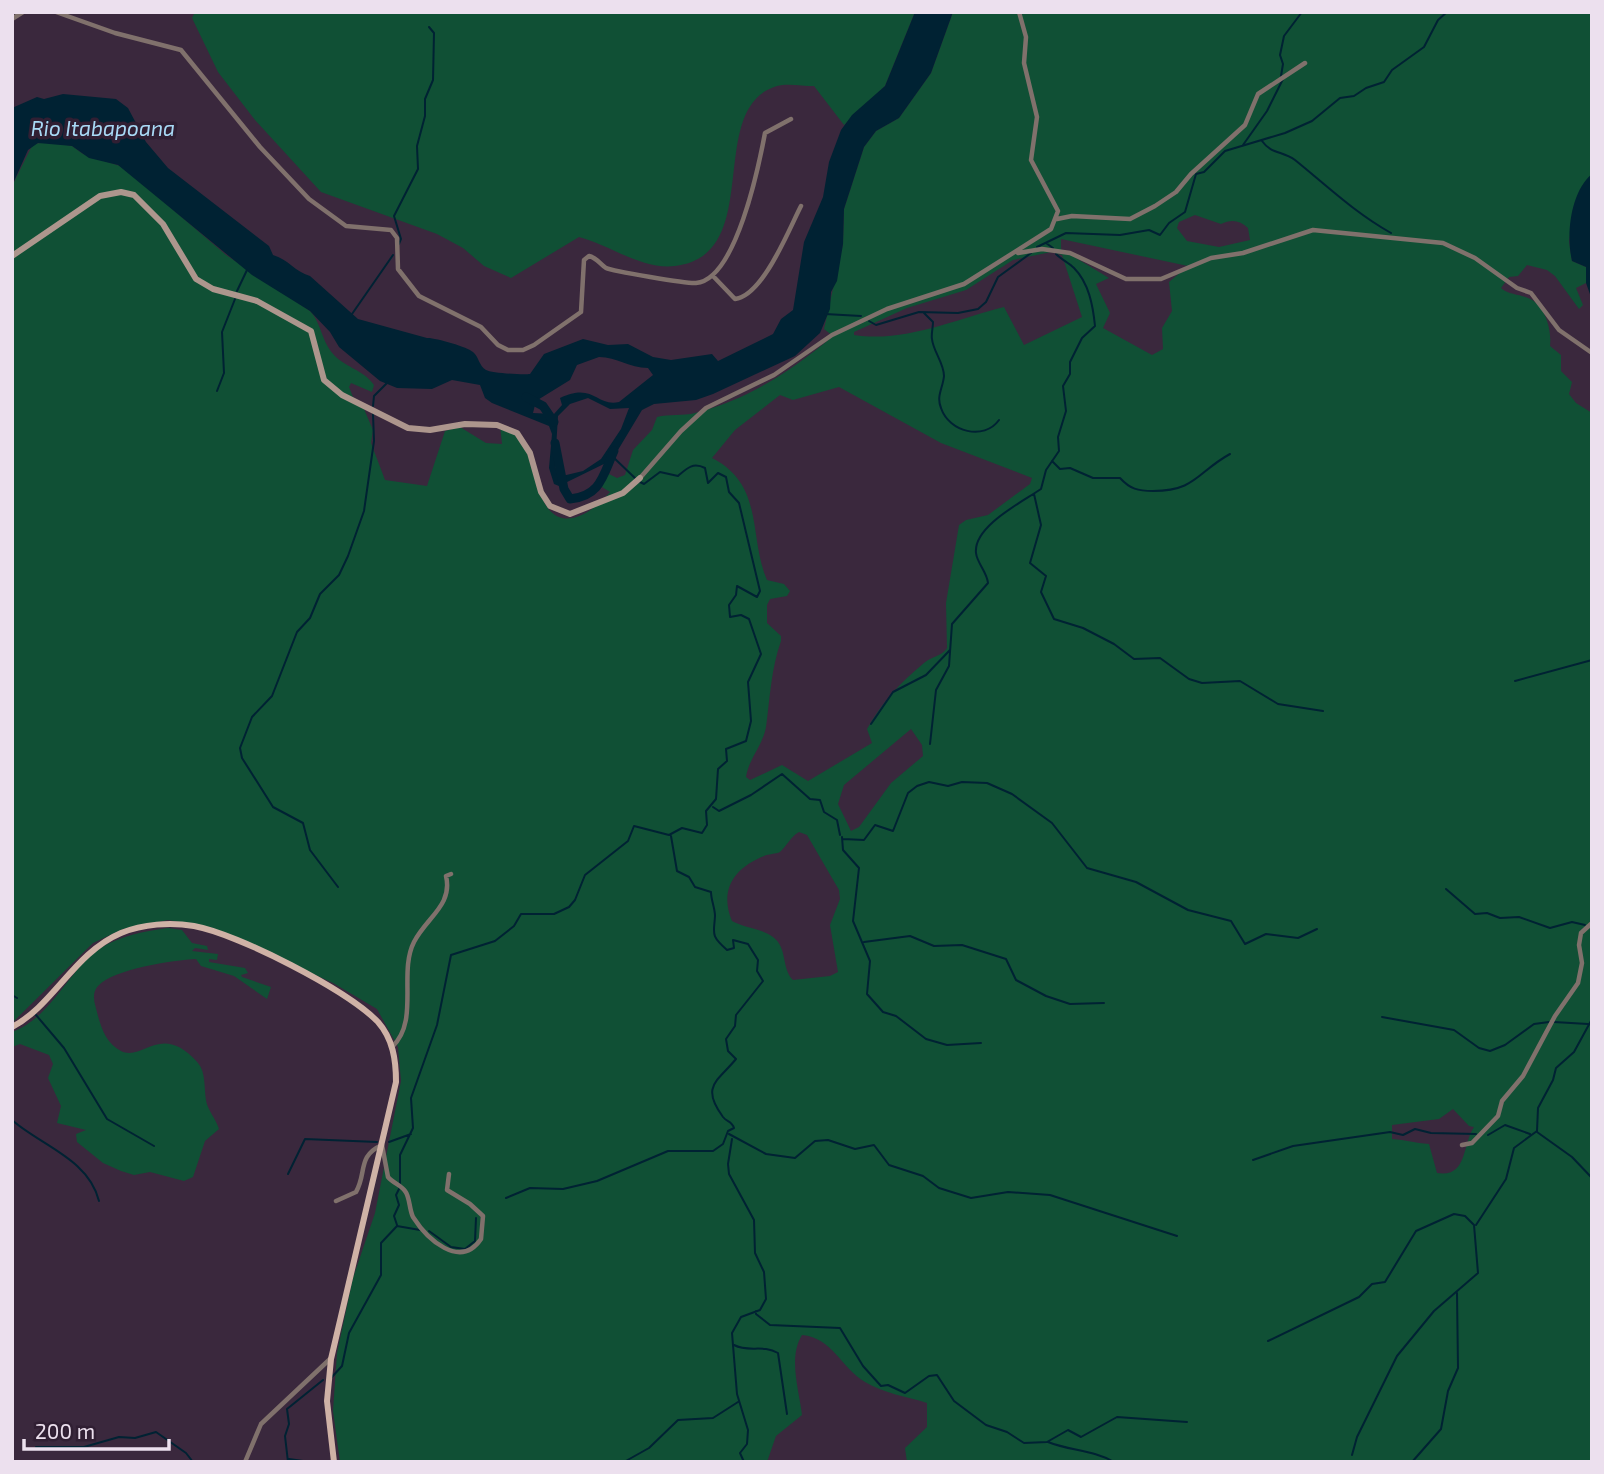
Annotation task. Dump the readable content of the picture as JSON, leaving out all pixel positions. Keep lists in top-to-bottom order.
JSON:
{
  "water": ["Rio Itabapoana"],
  "scale_bar": "200 m"
}
